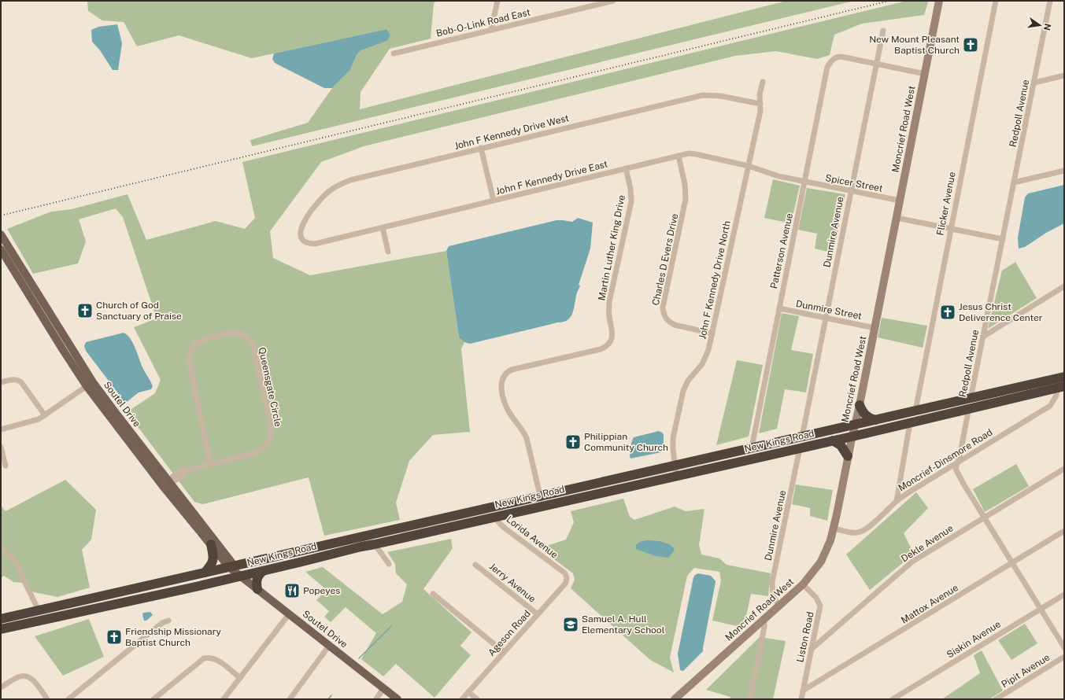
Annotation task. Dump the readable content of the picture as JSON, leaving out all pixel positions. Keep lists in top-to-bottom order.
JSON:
{
  "streets": {
    "highway": ["New Kings Road"],
    "main road": ["Soutel Drive"],
    "street": [
      "Bob-O-Link Road East",
      "Redpoll Avenue",
      "Moncrief Road West",
      "John F Kennedy Drive West",
      "John F Kennedy Drive East",
      "Spicer Street",
      "Flicker Avenue",
      "Dunmire Avenue",
      "Martin Luther King Drive",
      "Patterson Avenue",
      "Charles D Evers Drive",
      "John F Kennedy Drive North",
      "Dunmire Street",
      "Queensgate Circle",
      "Moncrief-Dinsmore Road",
      "Lorida Avenue",
      "Dekle Avenue",
      "Jerry Avenue",
      "Mattox Avenue",
      "Ageson Road",
      "Liston Road",
      "Siskin Avenue",
      "Pipit Avenue"
    ]
  },
  "crossings": [
    ["Redpoll Avenue", "New Kings Road"],
    ["Redpoll Avenue", "Moncrief-Dinsmore Road"],
    ["Redpoll Avenue", "Dekle Avenue"],
    ["Redpoll Avenue", "Mattox Avenue"],
    ["Redpoll Avenue", "Siskin Avenue"],
    ["Moncrief Road West", "Spicer Street"],
    ["Moncrief Road West", "Dunmire Avenue"],
    ["Moncrief Road West", "Dunmire Street"],
    ["Moncrief Road West", "New Kings Road"],
    ["Moncrief Road West", "Moncrief-Dinsmore Road"],
    ["Moncrief Road West", "Liston Road"],
    ["John F Kennedy Drive West", "John F Kennedy Drive East"],
    ["John F Kennedy Drive West", "John F Kennedy Drive North"],
    ["John F Kennedy Drive East", "Spicer Street"],
    ["John F Kennedy Drive East", "Martin Luther King Drive"],
    ["John F Kennedy Drive East", "Patterson Avenue"],
    ["John F Kennedy Drive East", "Charles D Evers Drive"],
    ["John F Kennedy Drive East", "John F Kennedy Drive North"],
    ["Spicer Street", "Dunmire Avenue"],
    ["Spicer Street", "Patterson Avenue"],
    ["Flicker Avenue", "New Kings Road"],
    ["Dunmire Avenue", "Patterson Avenue"],
    ["Dunmire Avenue", "Dunmire Street"],
    ["Dunmire Avenue", "New Kings Road"],
    ["Martin Luther King Drive", "New Kings Road"],
    ["Patterson Avenue", "Dunmire Street"],
    ["Patterson Avenue", "New Kings Road"],
    ["Charles D Evers Drive", "John F Kennedy Drive North"],
    ["John F Kennedy Drive North", "New Kings Road"],
    ["Queensgate Circle", "Soutel Drive"],
    ["Soutel Drive", "New Kings Road"],
    ["New Kings Road", "Moncrief-Dinsmore Road"],
    ["New Kings Road", "Lorida Avenue"],
    ["Lorida Avenue", "Ageson Road"],
    ["Dekle Avenue", "Liston Road"],
    ["Jerry Avenue", "Ageson Road"],
    ["Mattox Avenue", "Liston Road"]
  ],
  "places": {
    "church": [
      "New Mount Pleasant Baptist Church",
      "Church of God Sanctuary of Praise",
      "Jesus Christ Deliverence Center",
      "Philippian Community Church",
      "Friendship Missionary Baptist Church"
    ],
    "restaurant": ["Popeyes"],
    "school or university": ["Samuel A. Hull Elementary School"]
  },
  "north": "right"
}
